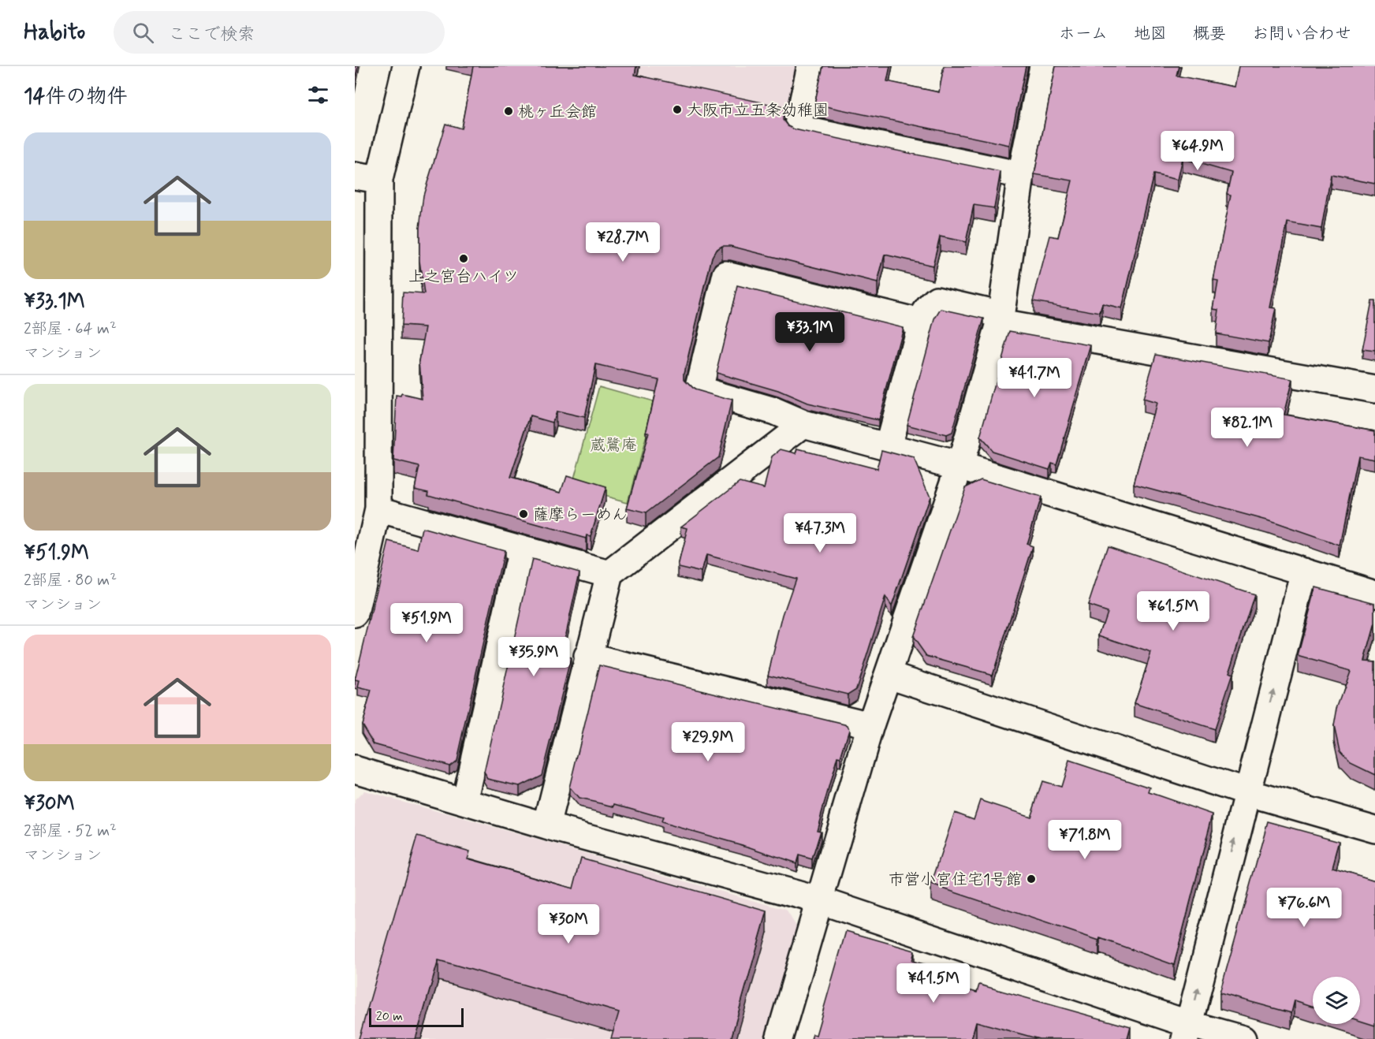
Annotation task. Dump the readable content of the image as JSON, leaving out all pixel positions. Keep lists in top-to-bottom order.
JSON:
{
  "parks": ["蔵鷺庵"],
  "places": [
    "大阪市立五条幼稚園",
    "桃ヶ丘会館",
    "上之宮台ハイツ",
    "薩摩らーめん",
    "市営小宮住宅1号館"
  ],
  "scale_bar": "20 m",
  "page": {
    "header": "Habito",
    "search": "ここで検索",
    "nav": [
      "ホーム",
      "地図",
      "概要",
      "お問い合わせ"
    ],
    "heading": "14件の物件",
    "list": [
      {
        "name": "¥33.1M",
        "note": "2部屋 · 64 m² · マンション"
      },
      {
        "name": "¥51.9M",
        "note": "2部屋 · 80 m² · マンション"
      },
      {
        "name": "¥30M",
        "note": "2部屋 · 52 m² · マンション"
      }
    ],
    "price": [
      "¥64.9M",
      "¥28.7M",
      "¥33.1M",
      "¥41.7M",
      "¥82.1M",
      "¥47.3M",
      "¥61.5M",
      "¥51.9M",
      "¥35.9M",
      "¥29.9M",
      "¥71.8M",
      "¥76.6M",
      "¥30M",
      "¥41.5M"
    ],
    "scale": "20 m"
  }
}
